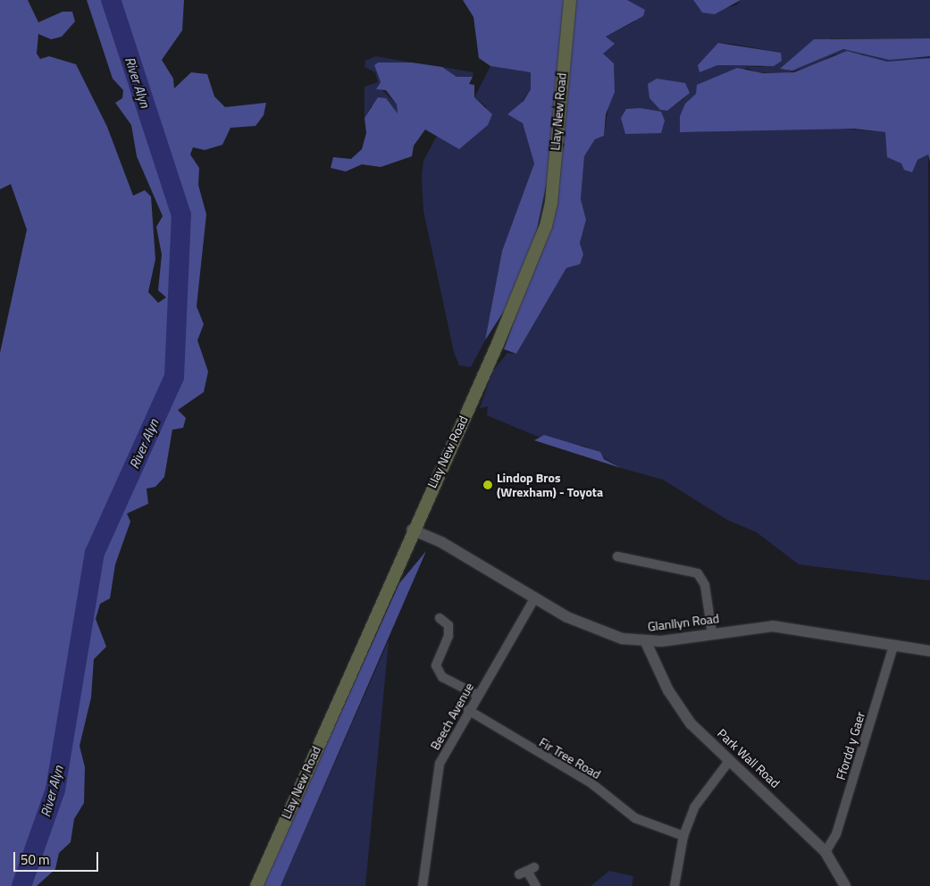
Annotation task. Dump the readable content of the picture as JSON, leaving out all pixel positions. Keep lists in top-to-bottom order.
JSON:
{
  "streets": {
    "main road": ["Llay New Road"],
    "street": [
      "Glanllyn Road",
      "Beech Avenue",
      "Ffordd y Gaer",
      "Fir Tree Road",
      "Park Wall Road"
    ]
  },
  "crossings": [
    ["Llay New Road", "Glanllyn Road"],
    ["Glanllyn Road", "Beech Avenue"],
    ["Glanllyn Road", "Ffordd y Gaer"],
    ["Glanllyn Road", "Park Wall Road"],
    ["Beech Avenue", "Fir Tree Road"],
    ["Ffordd y Gaer", "Park Wall Road"]
  ],
  "water": ["River Alyn"],
  "places": ["Lindop Bros (Wrexham) - Toyota"],
  "scale_bar": "50 m"
}
